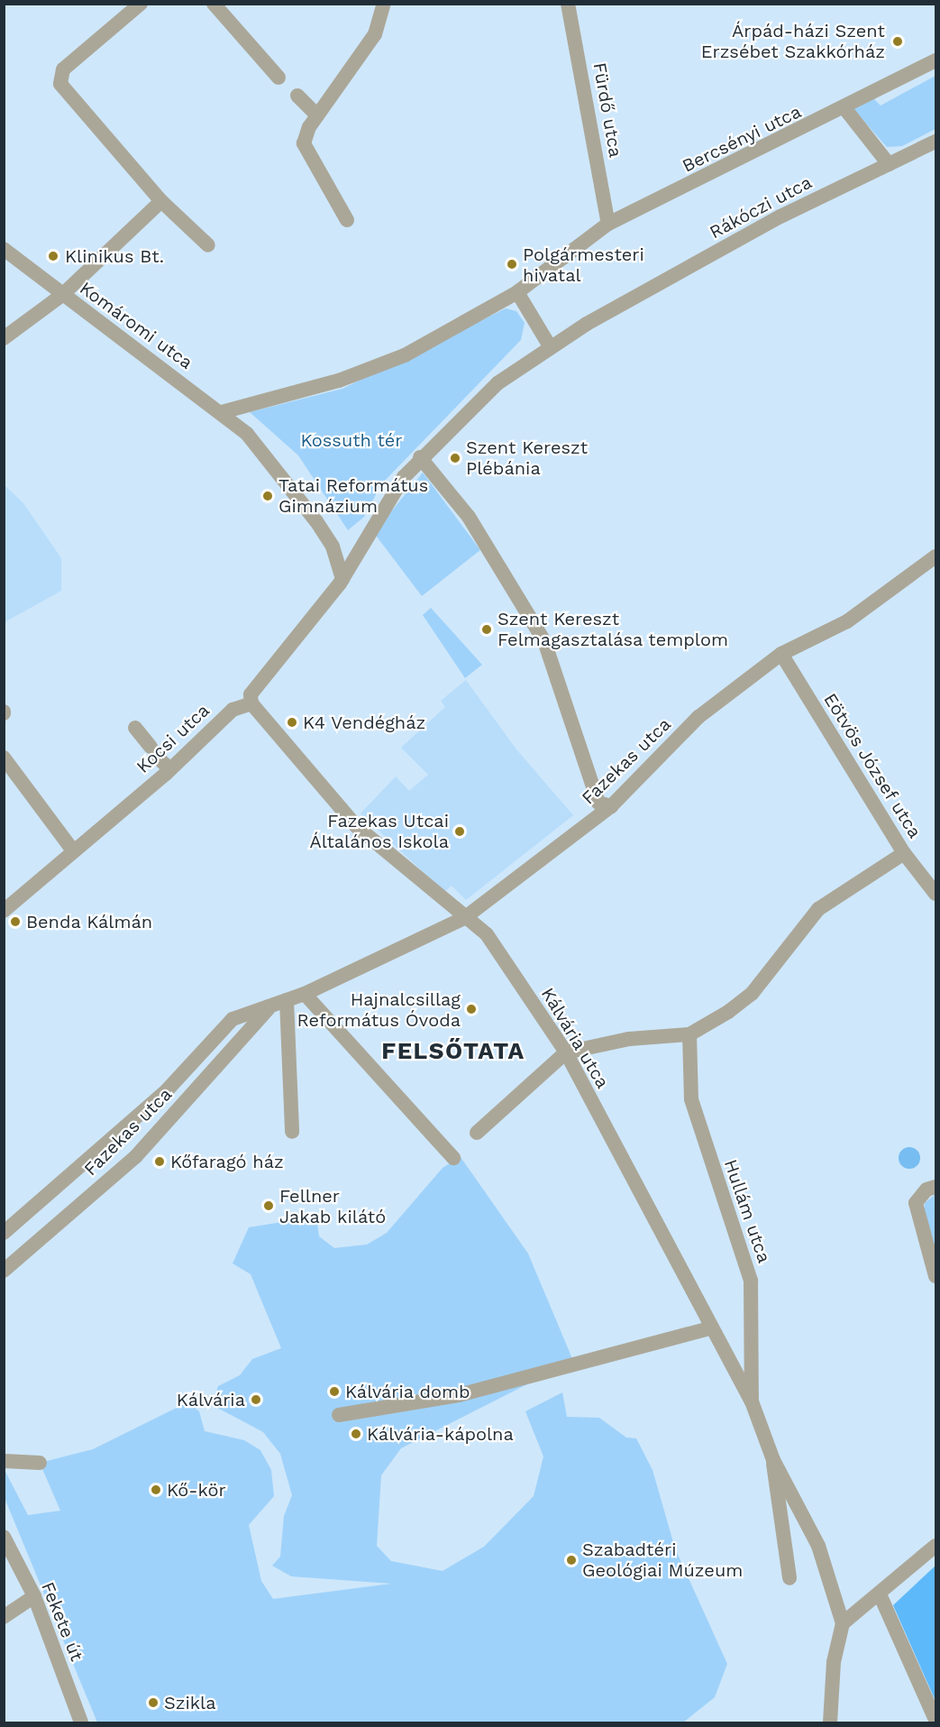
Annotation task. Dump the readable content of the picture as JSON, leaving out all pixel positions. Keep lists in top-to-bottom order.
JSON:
{
  "streets": {
    "street": [
      "Fürdő utca",
      "Bercsényi utca",
      "Rákóczi utca",
      "Komáromi utca",
      "Kocsi utca",
      "Fazekas utca",
      "Eötvös József utca",
      "Kálvária utca",
      "Hullám utca",
      "Fekete út"
    ]
  },
  "crossings": [
    ["Fürdő utca", "Bercsényi utca"],
    ["Kocsi utca", "Kálvária utca"],
    ["Fazekas utca", "Eötvös József utca"],
    ["Fazekas utca", "Kálvária utca"],
    ["Kálvária utca", "Hullám utca"]
  ],
  "districts": ["FELSŐTATA"],
  "parks": ["Kossuth tér"],
  "places": [
    "Árpád-házi Szent Erzsébet Szakkórház",
    "Klinikus Bt.",
    "Polgármesteri hivatal",
    "Szent Kereszt Plébánia",
    "Tatai Református Gimnázium",
    "Szent Kereszt Felmagasztalása templom",
    "K4 Vendégház",
    "Fazekas Utcai Általános Iskola",
    "Benda Kálmán",
    "Hajnalcsillag Református Óvoda",
    "Kőfaragó ház",
    "Fellner Jakab kilátó",
    "Kálvária domb",
    "Kálvária",
    "Kálvária-kápolna",
    "Kő-kör",
    "Szabadtéri Geológiai Múzeum",
    "Szikla"
  ]
}
